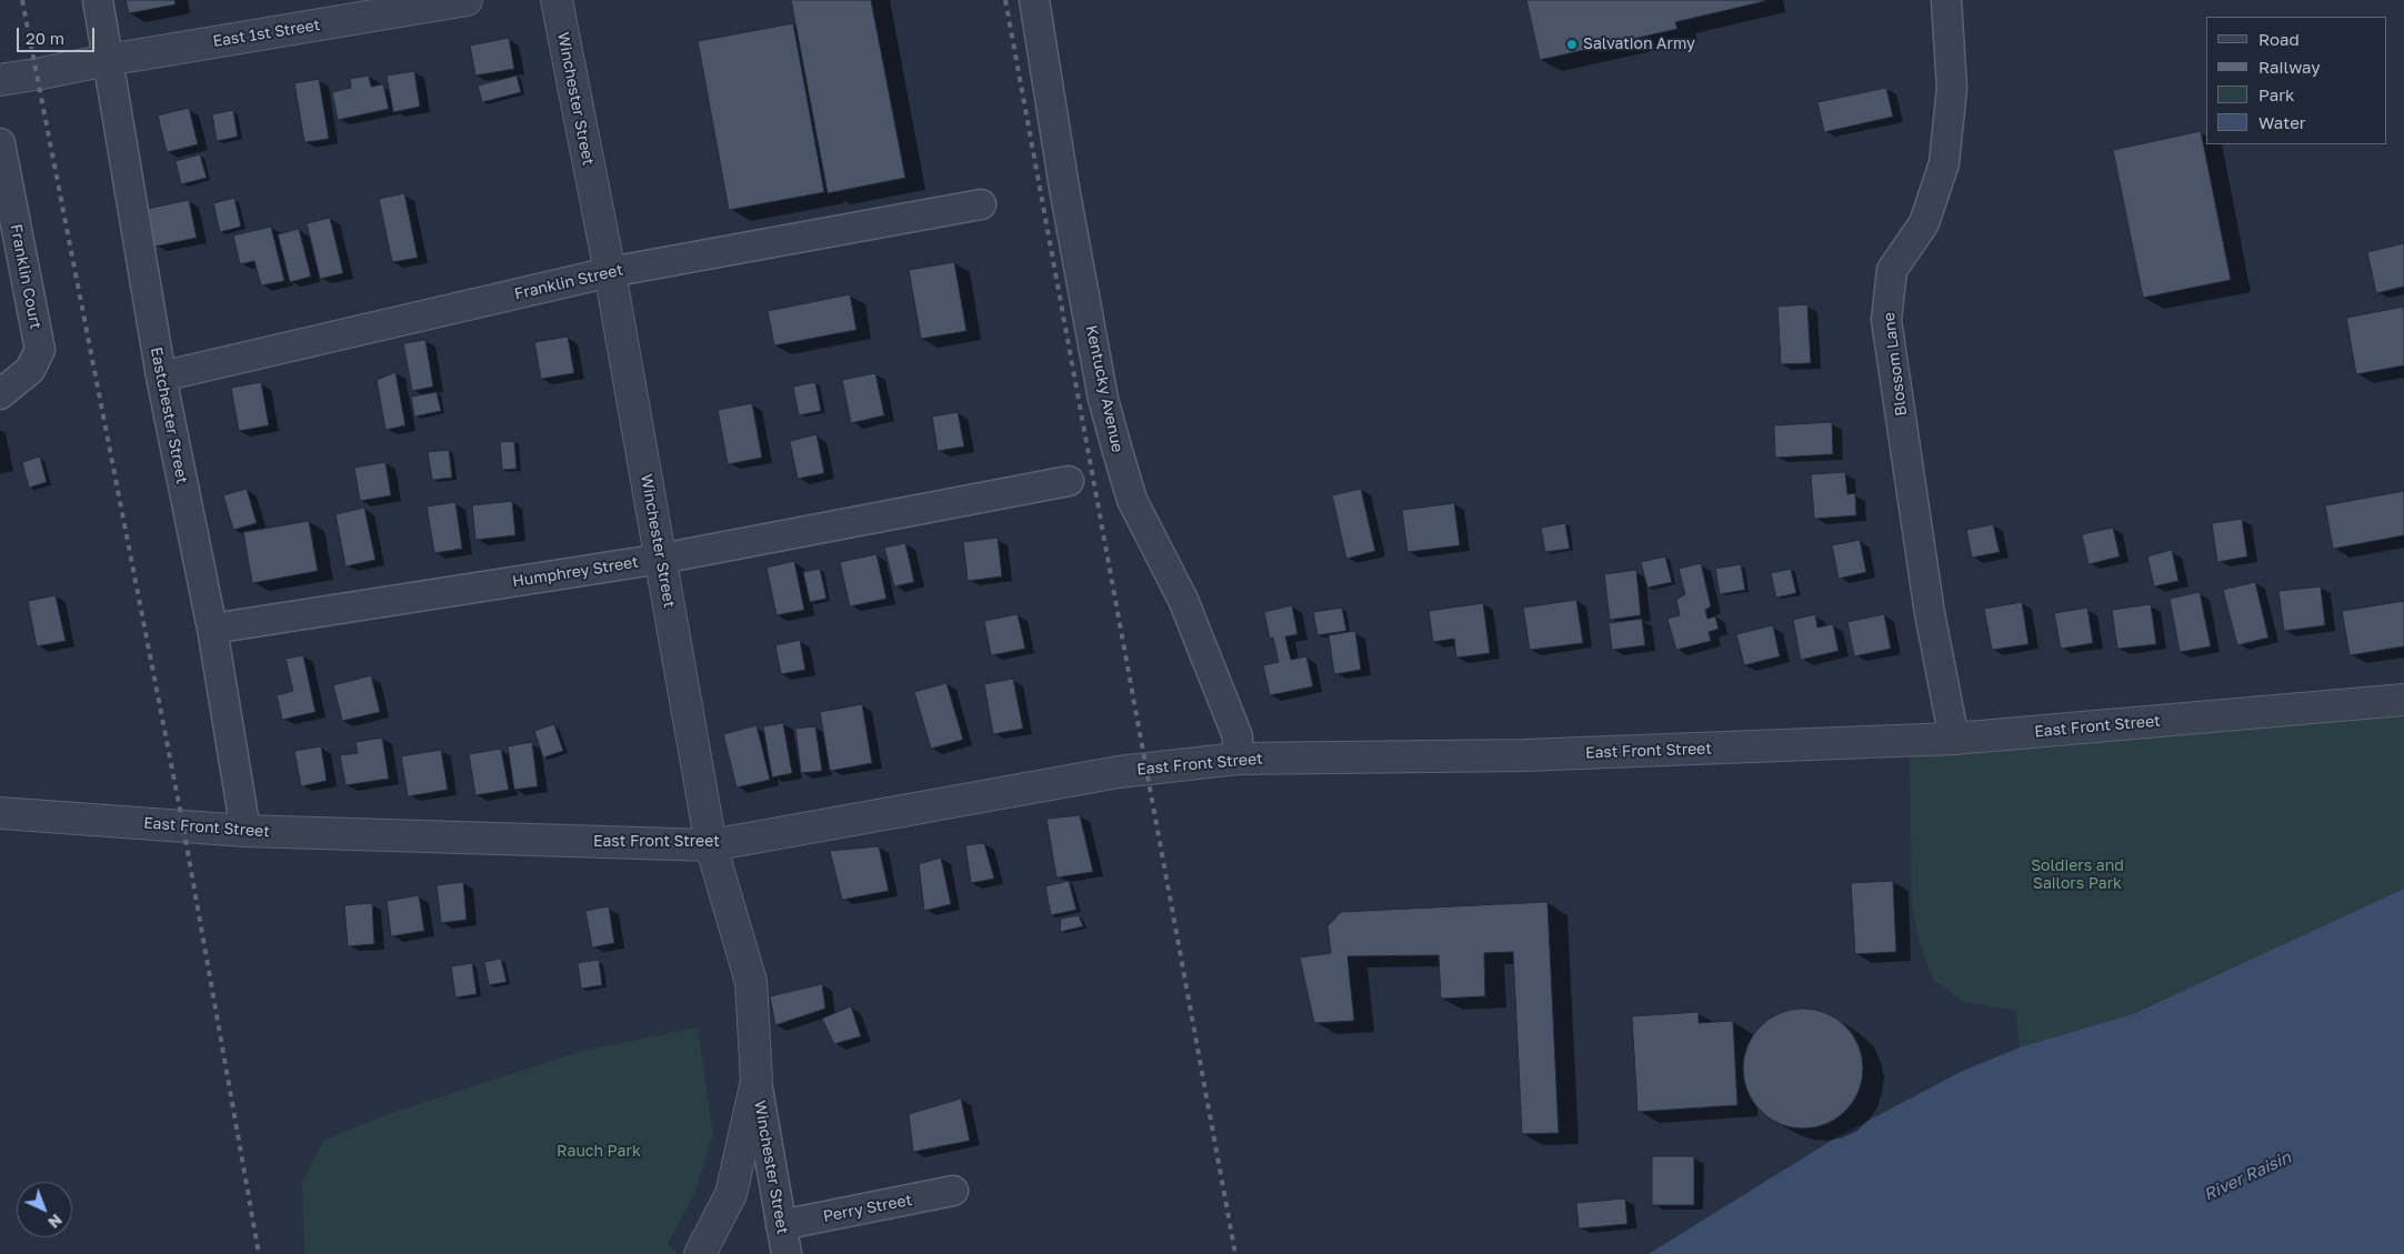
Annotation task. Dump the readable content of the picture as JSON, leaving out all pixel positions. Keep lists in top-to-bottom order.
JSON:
{
  "streets": {
    "street": [
      "East 1st Street",
      "Winchester Street",
      "Franklin Court",
      "Franklin Street",
      "Blossom Lane",
      "Kentucky Avenue",
      "Eastchester Street",
      "Humphrey Street",
      "East Front Street",
      "Perry Street"
    ]
  },
  "crossings": [
    ["East 1st Street", "Eastchester Street"],
    ["Winchester Street", "Franklin Street"],
    ["Winchester Street", "Humphrey Street"],
    ["Winchester Street", "East Front Street"],
    ["Winchester Street", "Perry Street"],
    ["Franklin Street", "Eastchester Street"],
    ["Blossom Lane", "East Front Street"],
    ["Kentucky Avenue", "East Front Street"],
    ["Eastchester Street", "Humphrey Street"],
    ["Eastchester Street", "East Front Street"]
  ],
  "water": ["River Raisin"],
  "parks": ["Soldiers and Sailors Park", "Rauch Park"],
  "places": ["Salvation Army"],
  "legend": [
    "Road",
    "Railway",
    "Park",
    "Water"
  ],
  "scale_bar": "20 m",
  "north": "bottom right"
}
